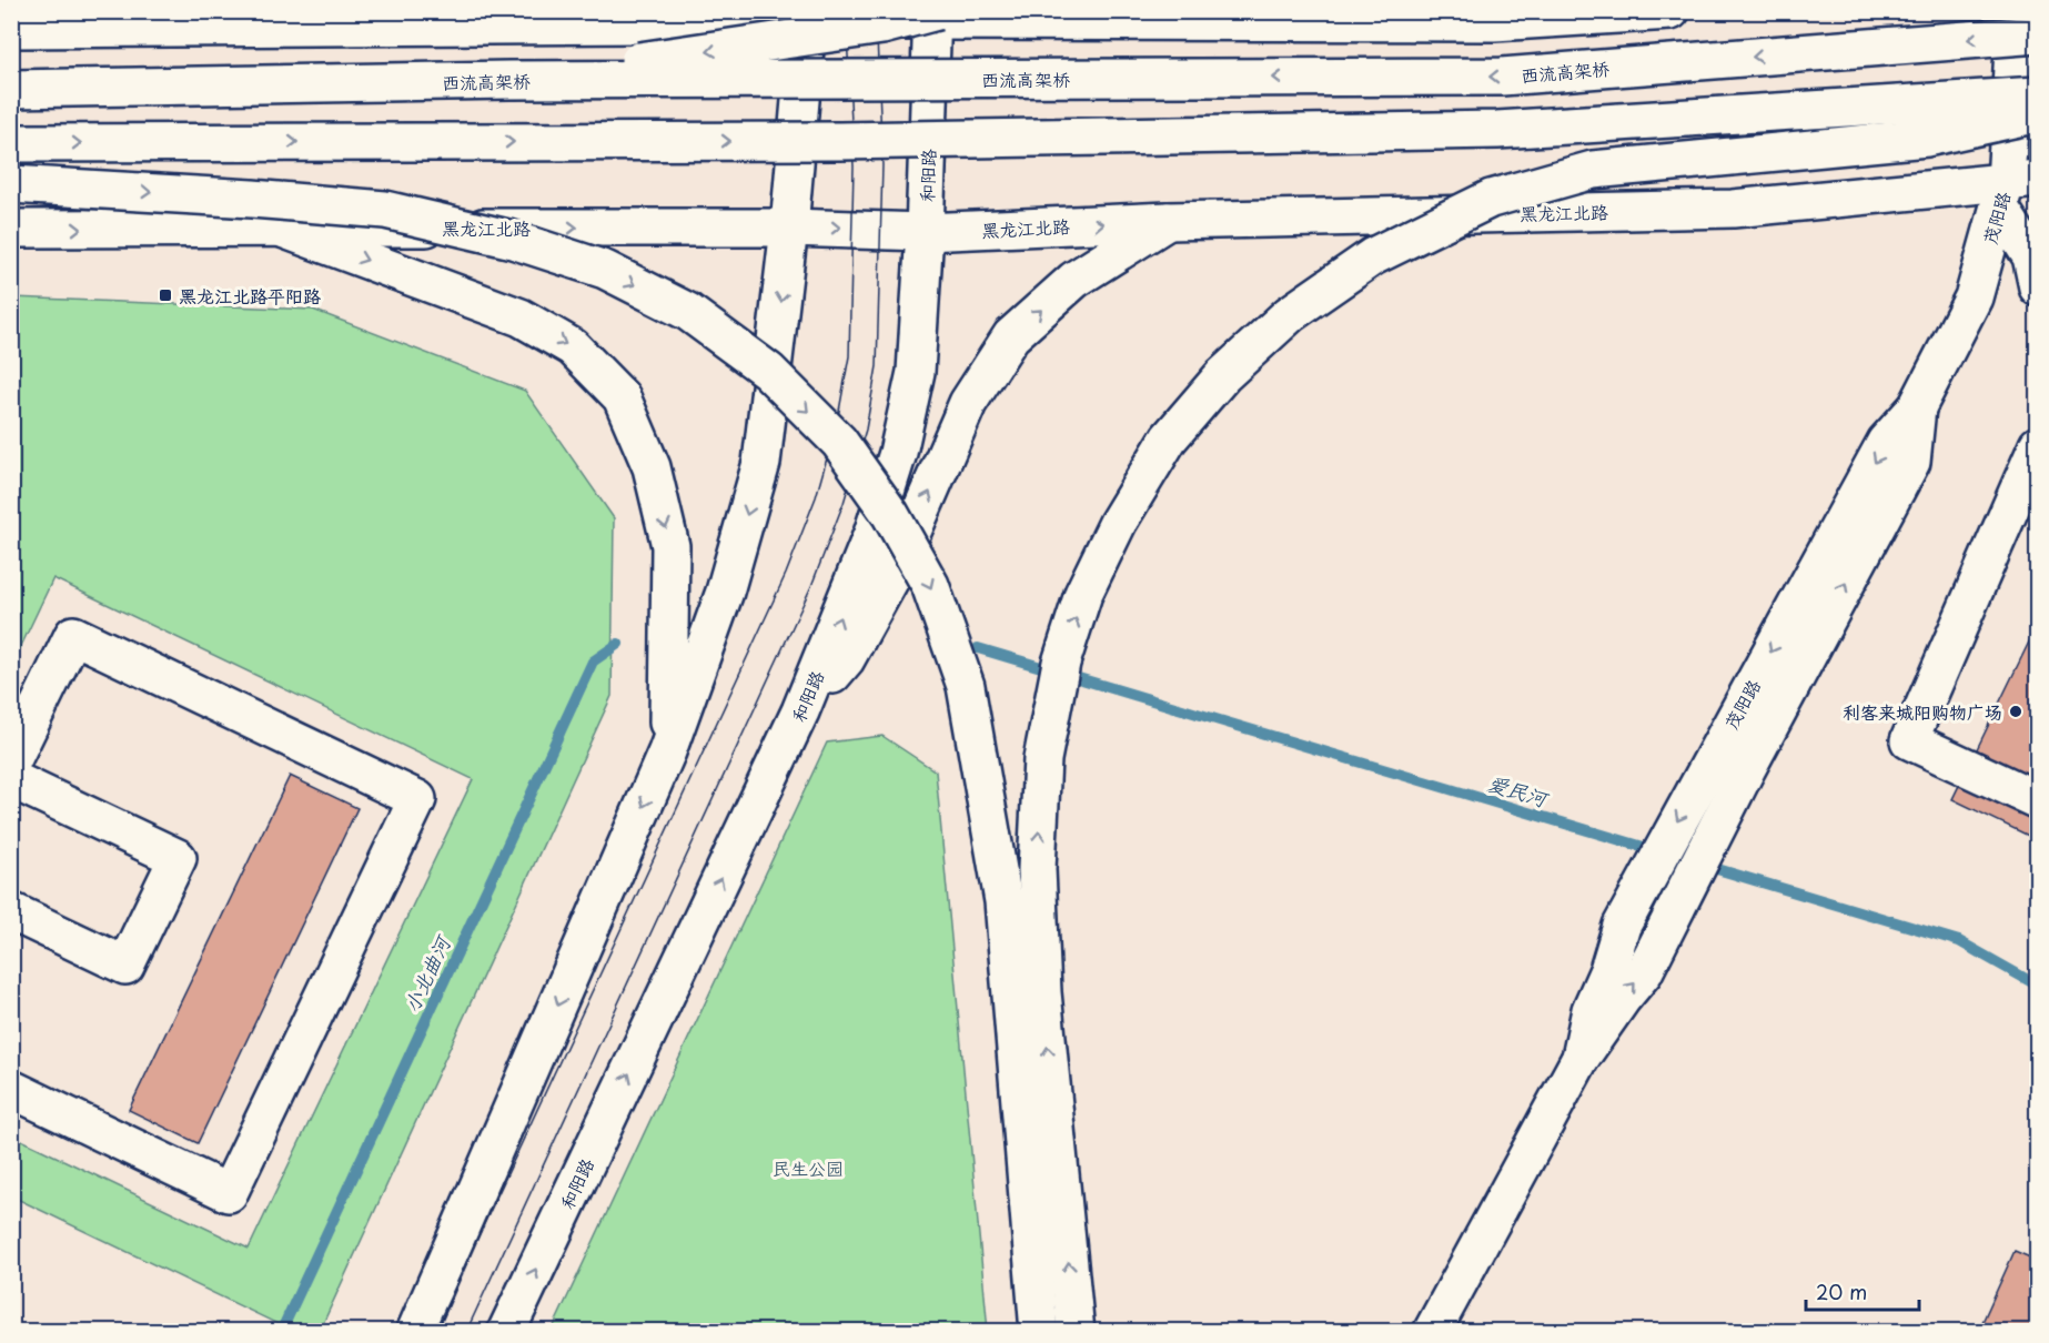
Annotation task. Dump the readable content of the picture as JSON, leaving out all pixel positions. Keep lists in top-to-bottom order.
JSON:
{
  "streets": {
    "main road": [
      "西流高架桥",
      "和阳路",
      "黑龙江北路",
      "茂阳路"
    ]
  },
  "crossings": [
    ["和阳路", "黑龙江北路"],
    ["黑龙江北路", "茂阳路"]
  ],
  "water": ["爱民河", "小北曲河"],
  "parks": ["民生公园"],
  "places": {
    "transit": ["黑龙江北路平阳路"],
    "other": ["利客来城阳购物广场"]
  },
  "scale_bar": "20 m"
}
